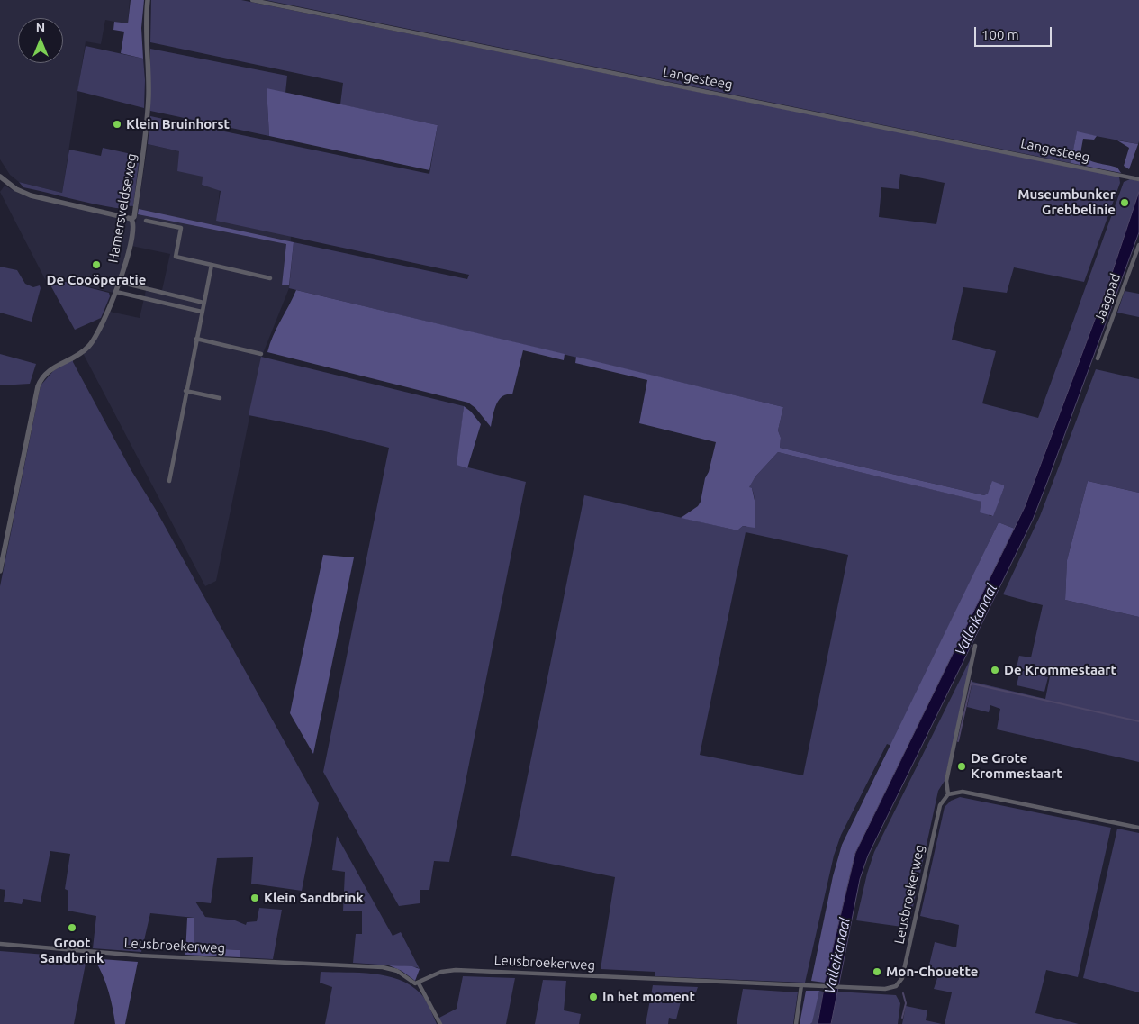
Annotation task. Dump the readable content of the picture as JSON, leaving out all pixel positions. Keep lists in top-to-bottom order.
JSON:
{
  "streets": {
    "street": [
      "Langesteeg",
      "Hamersveldseweg",
      "Jaagpad",
      "Leusbroekerweg"
    ]
  },
  "water": ["Valleikanaal"],
  "places": [
    "Klein Bruinhorst",
    "Museumbunker Grebbelinie",
    "De Cooöperatie",
    "De Krommestaart",
    "De Grote Krommestaart",
    "Klein Sandbrink",
    "Groot Sandbrink",
    "Mon-Chouette",
    "In het moment"
  ],
  "scale_bar": "100 m",
  "north": "top"
}
